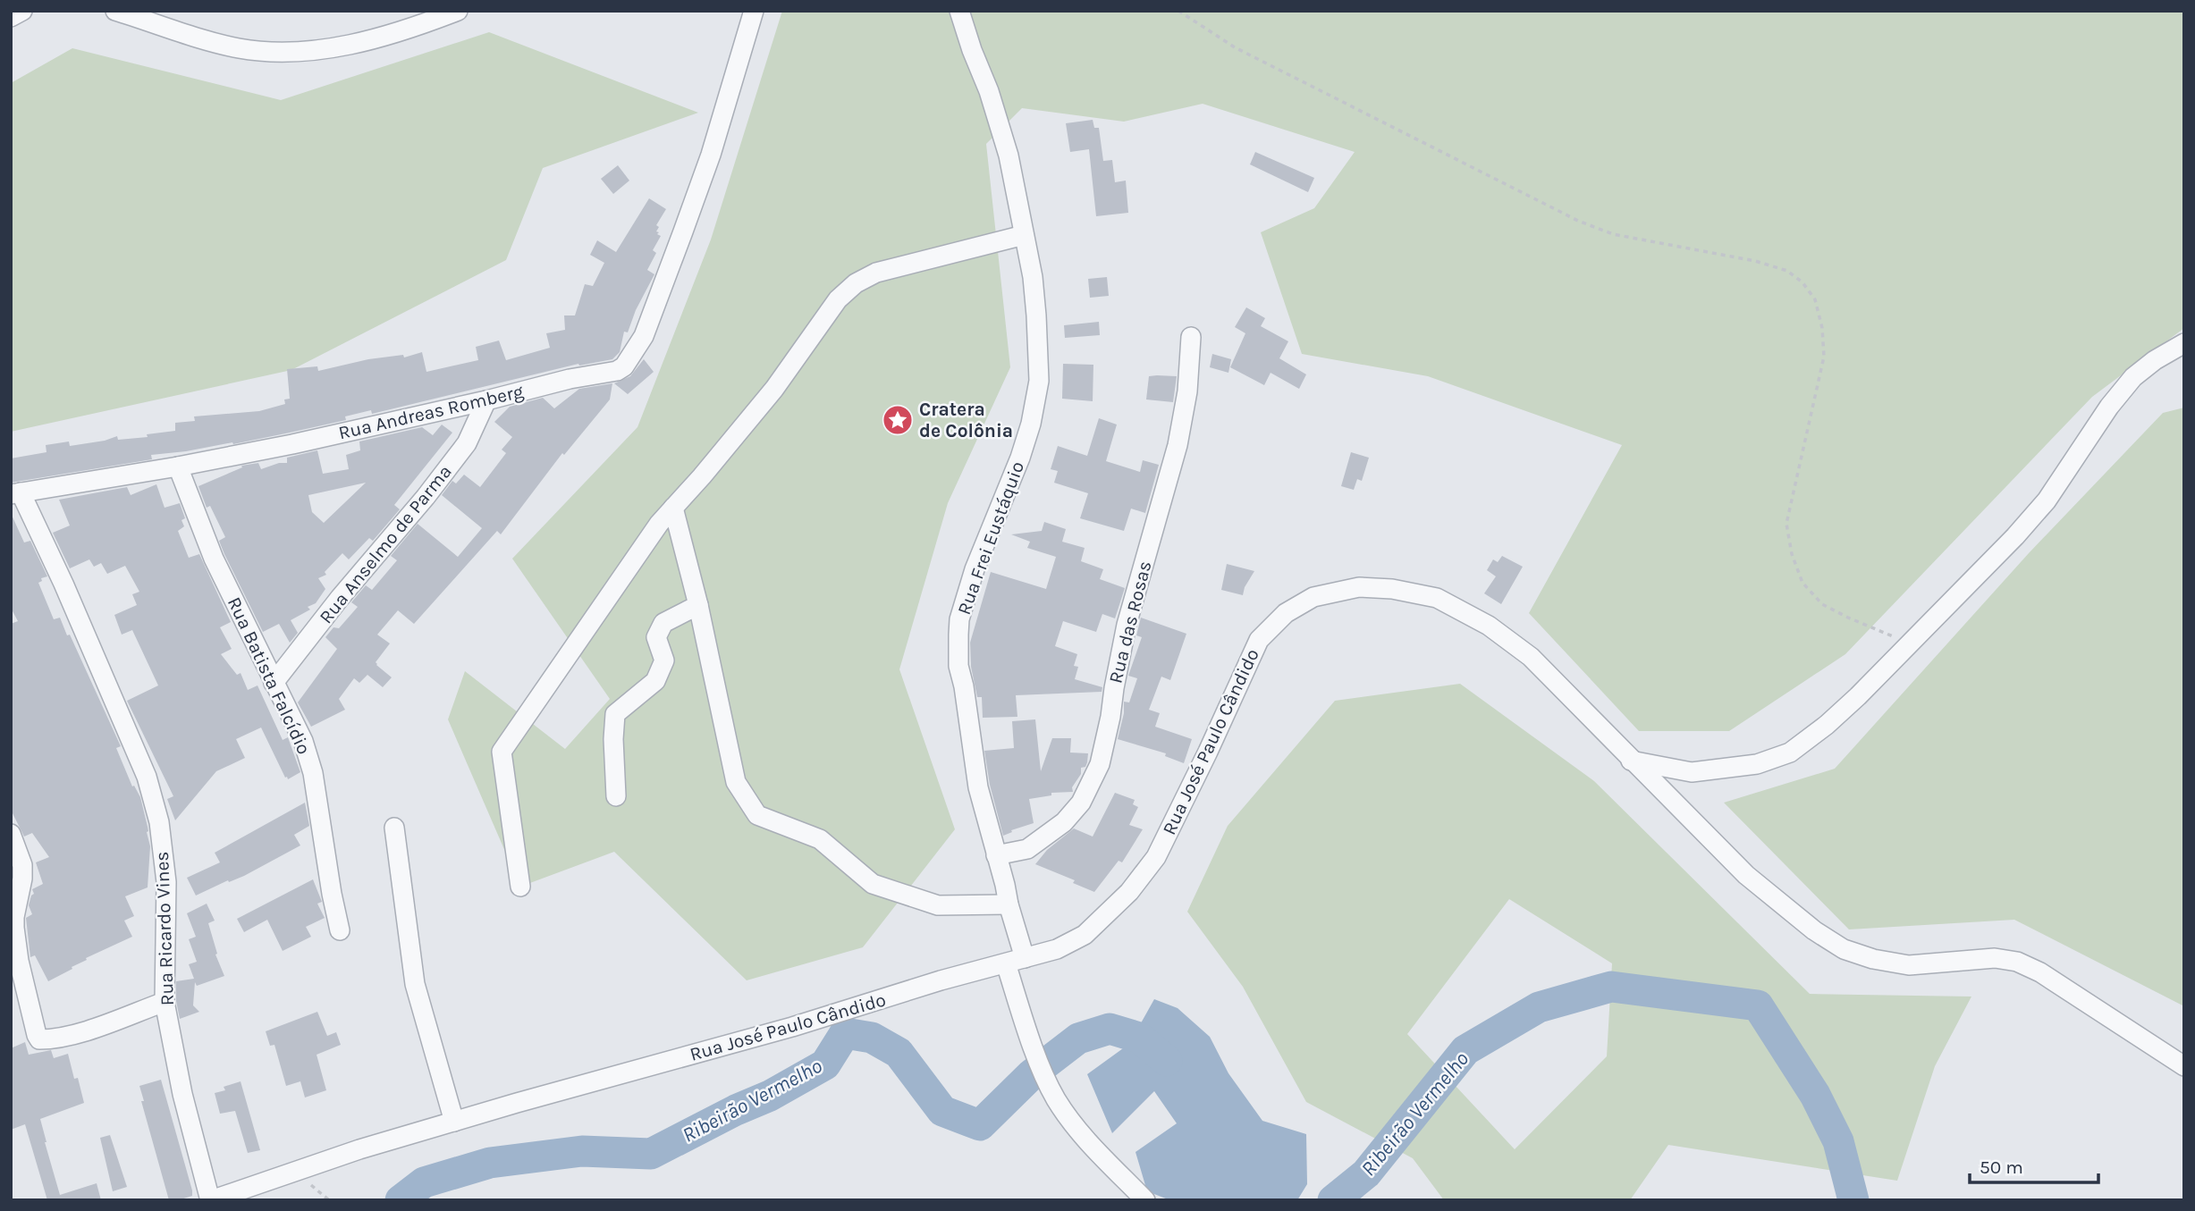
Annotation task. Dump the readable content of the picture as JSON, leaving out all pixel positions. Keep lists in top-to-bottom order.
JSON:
{
  "streets": {
    "street": [
      "Rua Andreas Romberg",
      "Rua Frei Eustáquio",
      "Rua Anselmo de Parma",
      "Rua das Rosas",
      "Rua Batista Falcídio",
      "Rua José Paulo Cândido",
      "Rua Ricardo Vines"
    ]
  },
  "crossings": [
    ["Rua Andreas Romberg", "Rua Anselmo de Parma"],
    ["Rua Andreas Romberg", "Rua Batista Falcídio"],
    ["Rua Andreas Romberg", "Rua Ricardo Vines"],
    ["Rua Frei Eustáquio", "Rua das Rosas"],
    ["Rua Frei Eustáquio", "Rua José Paulo Cândido"],
    ["Rua Anselmo de Parma", "Rua Batista Falcídio"],
    ["Rua José Paulo Cândido", "Rua Ricardo Vines"]
  ],
  "water": ["Ribeirão Vermelho"],
  "places": {
    "place": ["Cratera de Colônia"]
  },
  "scale_bar": "50 m"
}
